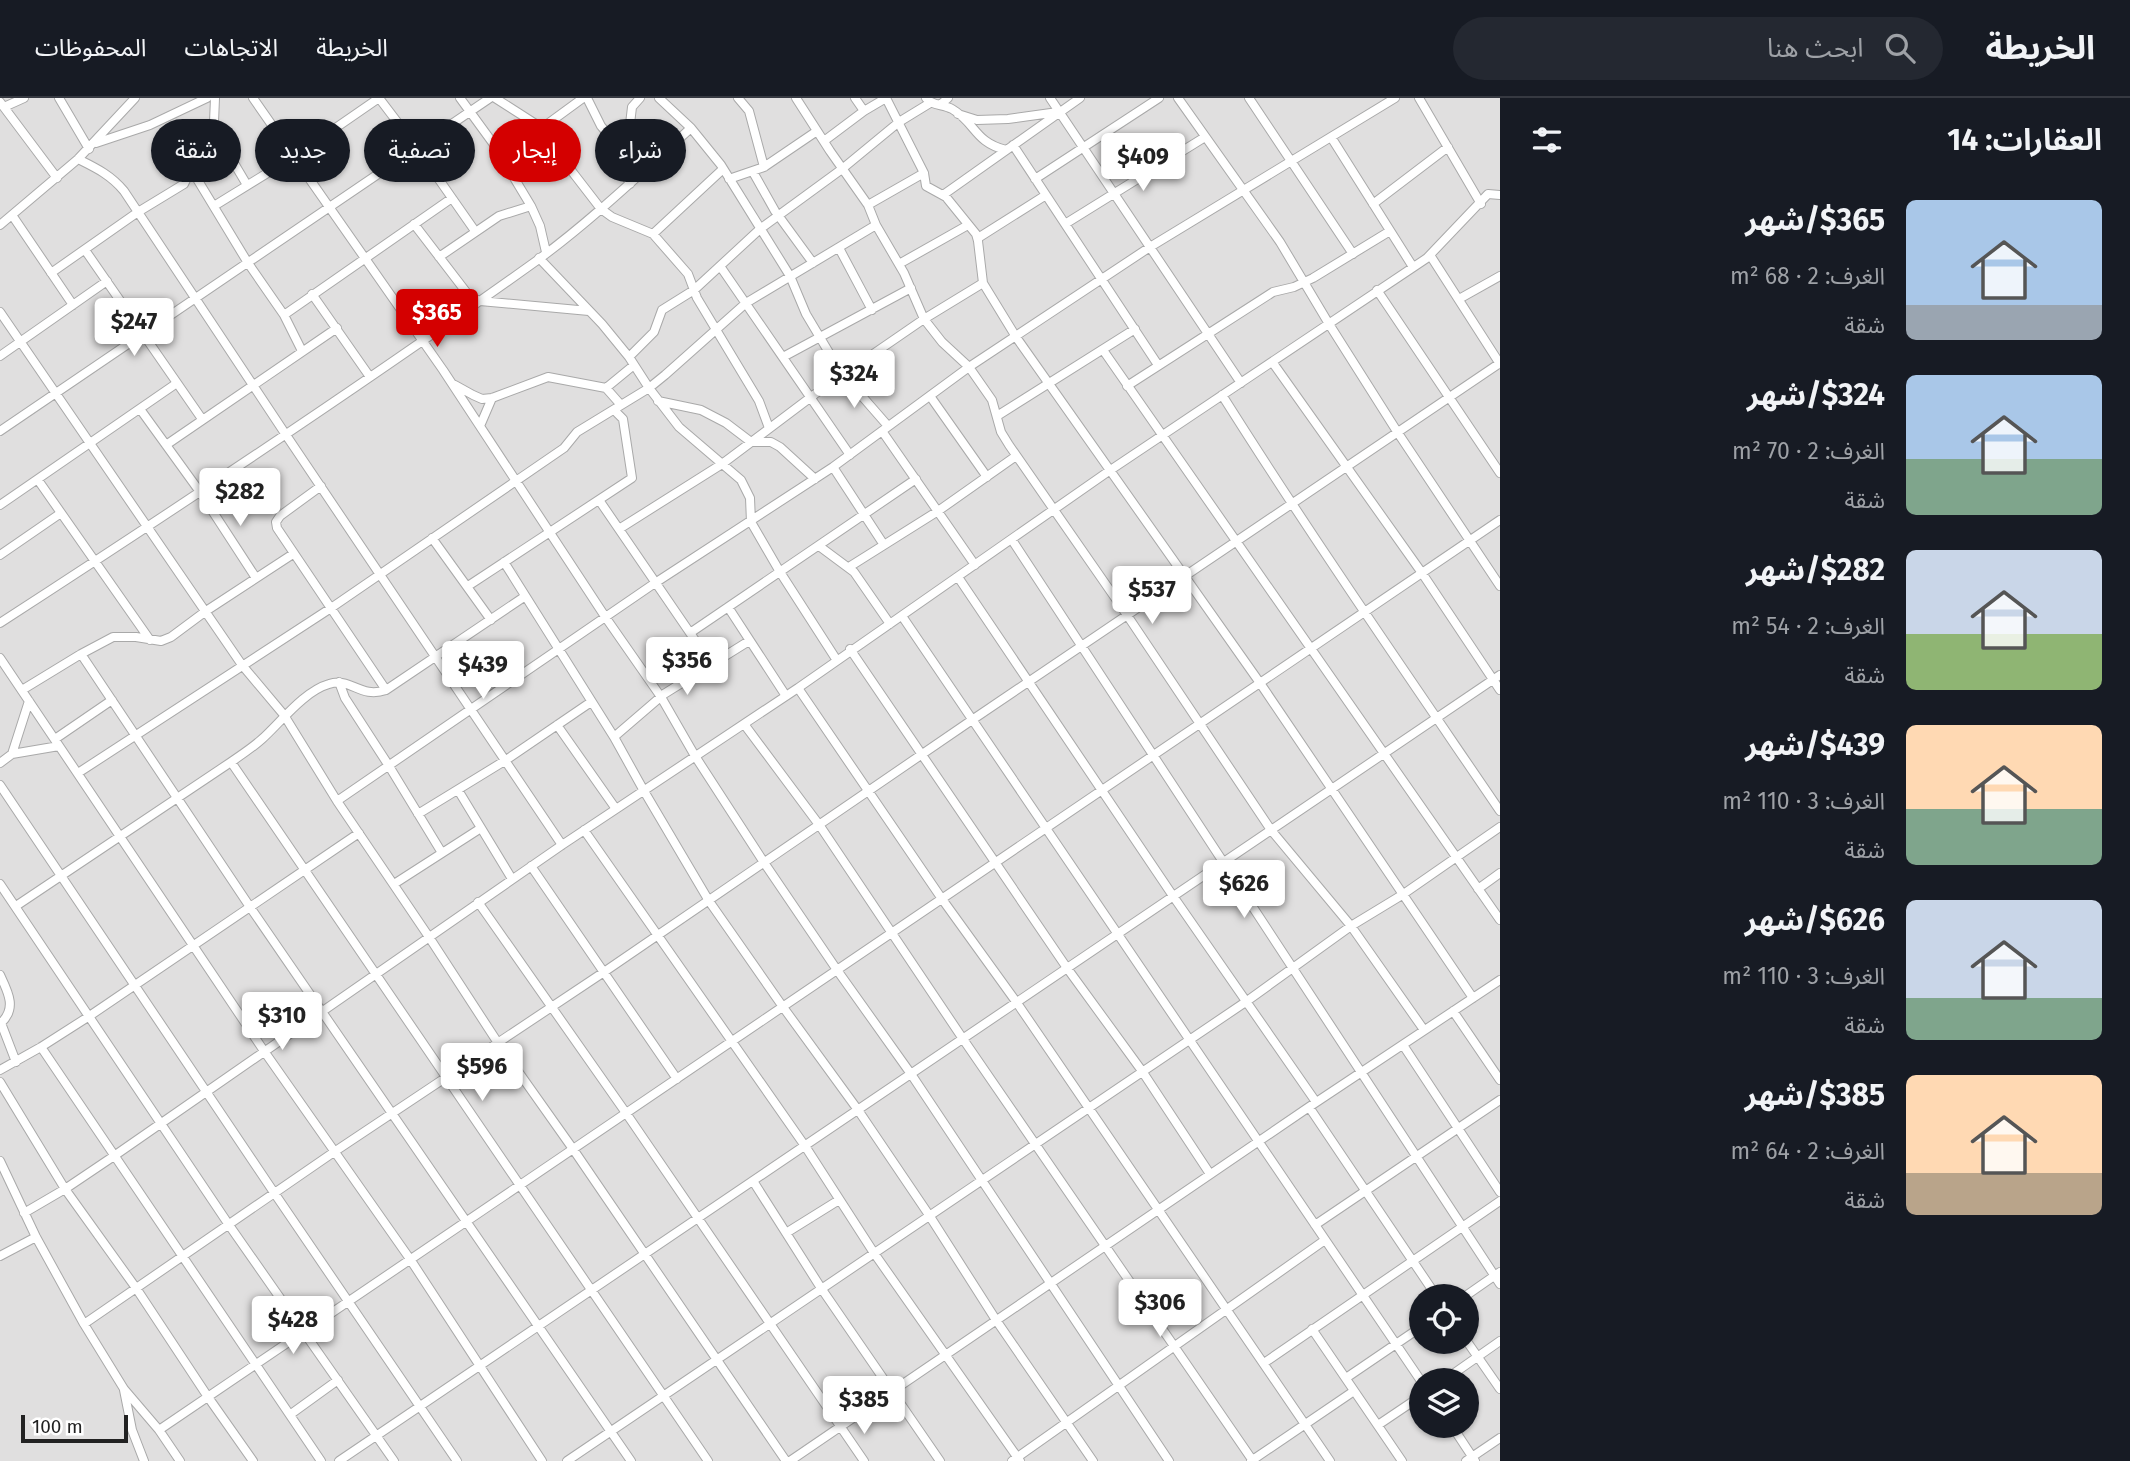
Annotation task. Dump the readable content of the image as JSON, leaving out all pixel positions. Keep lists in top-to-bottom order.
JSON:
{
  "scale_bar": "100 m",
  "page": {
    "header": "الخريطة",
    "search": "ابحث هنا",
    "nav": ["الخريطة", "الاتجاهات", "المحفوظات"],
    "heading": "العقارات: 14",
    "chip": [
      "شراء",
      "إيجار",
      "تصفية",
      "جديد",
      "شقة"
    ],
    "price": [
      "$409",
      "$365",
      "$247",
      "$324",
      "$282",
      "$537",
      "$356",
      "$439",
      "$626",
      "$310",
      "$596",
      "$306",
      "$428",
      "$385"
    ],
    "list": [
      {
        "name": "$365/شهر",
        "note": "الغرف: 2 · 68 m² · شقة"
      },
      {
        "name": "$324/شهر",
        "note": "الغرف: 2 · 70 m² · شقة"
      },
      {
        "name": "$282/شهر",
        "note": "الغرف: 2 · 54 m² · شقة"
      },
      {
        "name": "$439/شهر",
        "note": "الغرف: 3 · 110 m² · شقة"
      },
      {
        "name": "$626/شهر",
        "note": "الغرف: 3 · 110 m² · شقة"
      },
      {
        "name": "$385/شهر",
        "note": "الغرف: 2 · 64 m² · شقة"
      }
    ],
    "scale": "100 m"
  }
}
